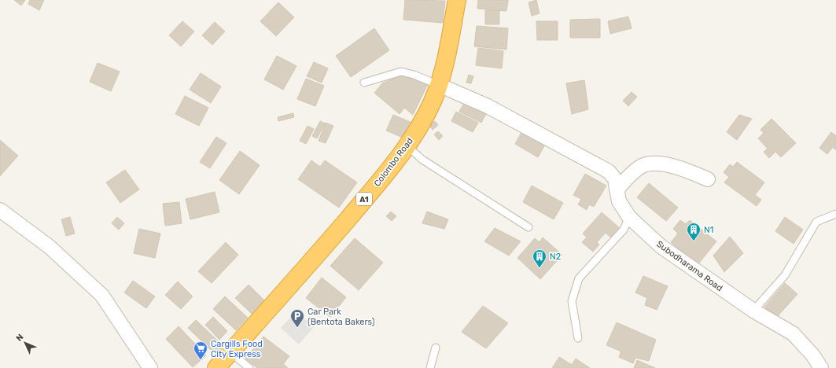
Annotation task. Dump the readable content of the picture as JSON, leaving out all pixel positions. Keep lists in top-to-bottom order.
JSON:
{
  "streets": {
    "highway": ["Colombo Road", "A1"],
    "street": ["Subodharama Road"]
  },
  "crossings": [
    ["Colombo Road", "Subodharama Road"]
  ],
  "places": {
    "building": ["N1", "N2"],
    "parking": ["Car Park (Bentota Bakers)"],
    "supermarket": ["Cargills Food City Express"]
  },
  "north": "top left"
}
